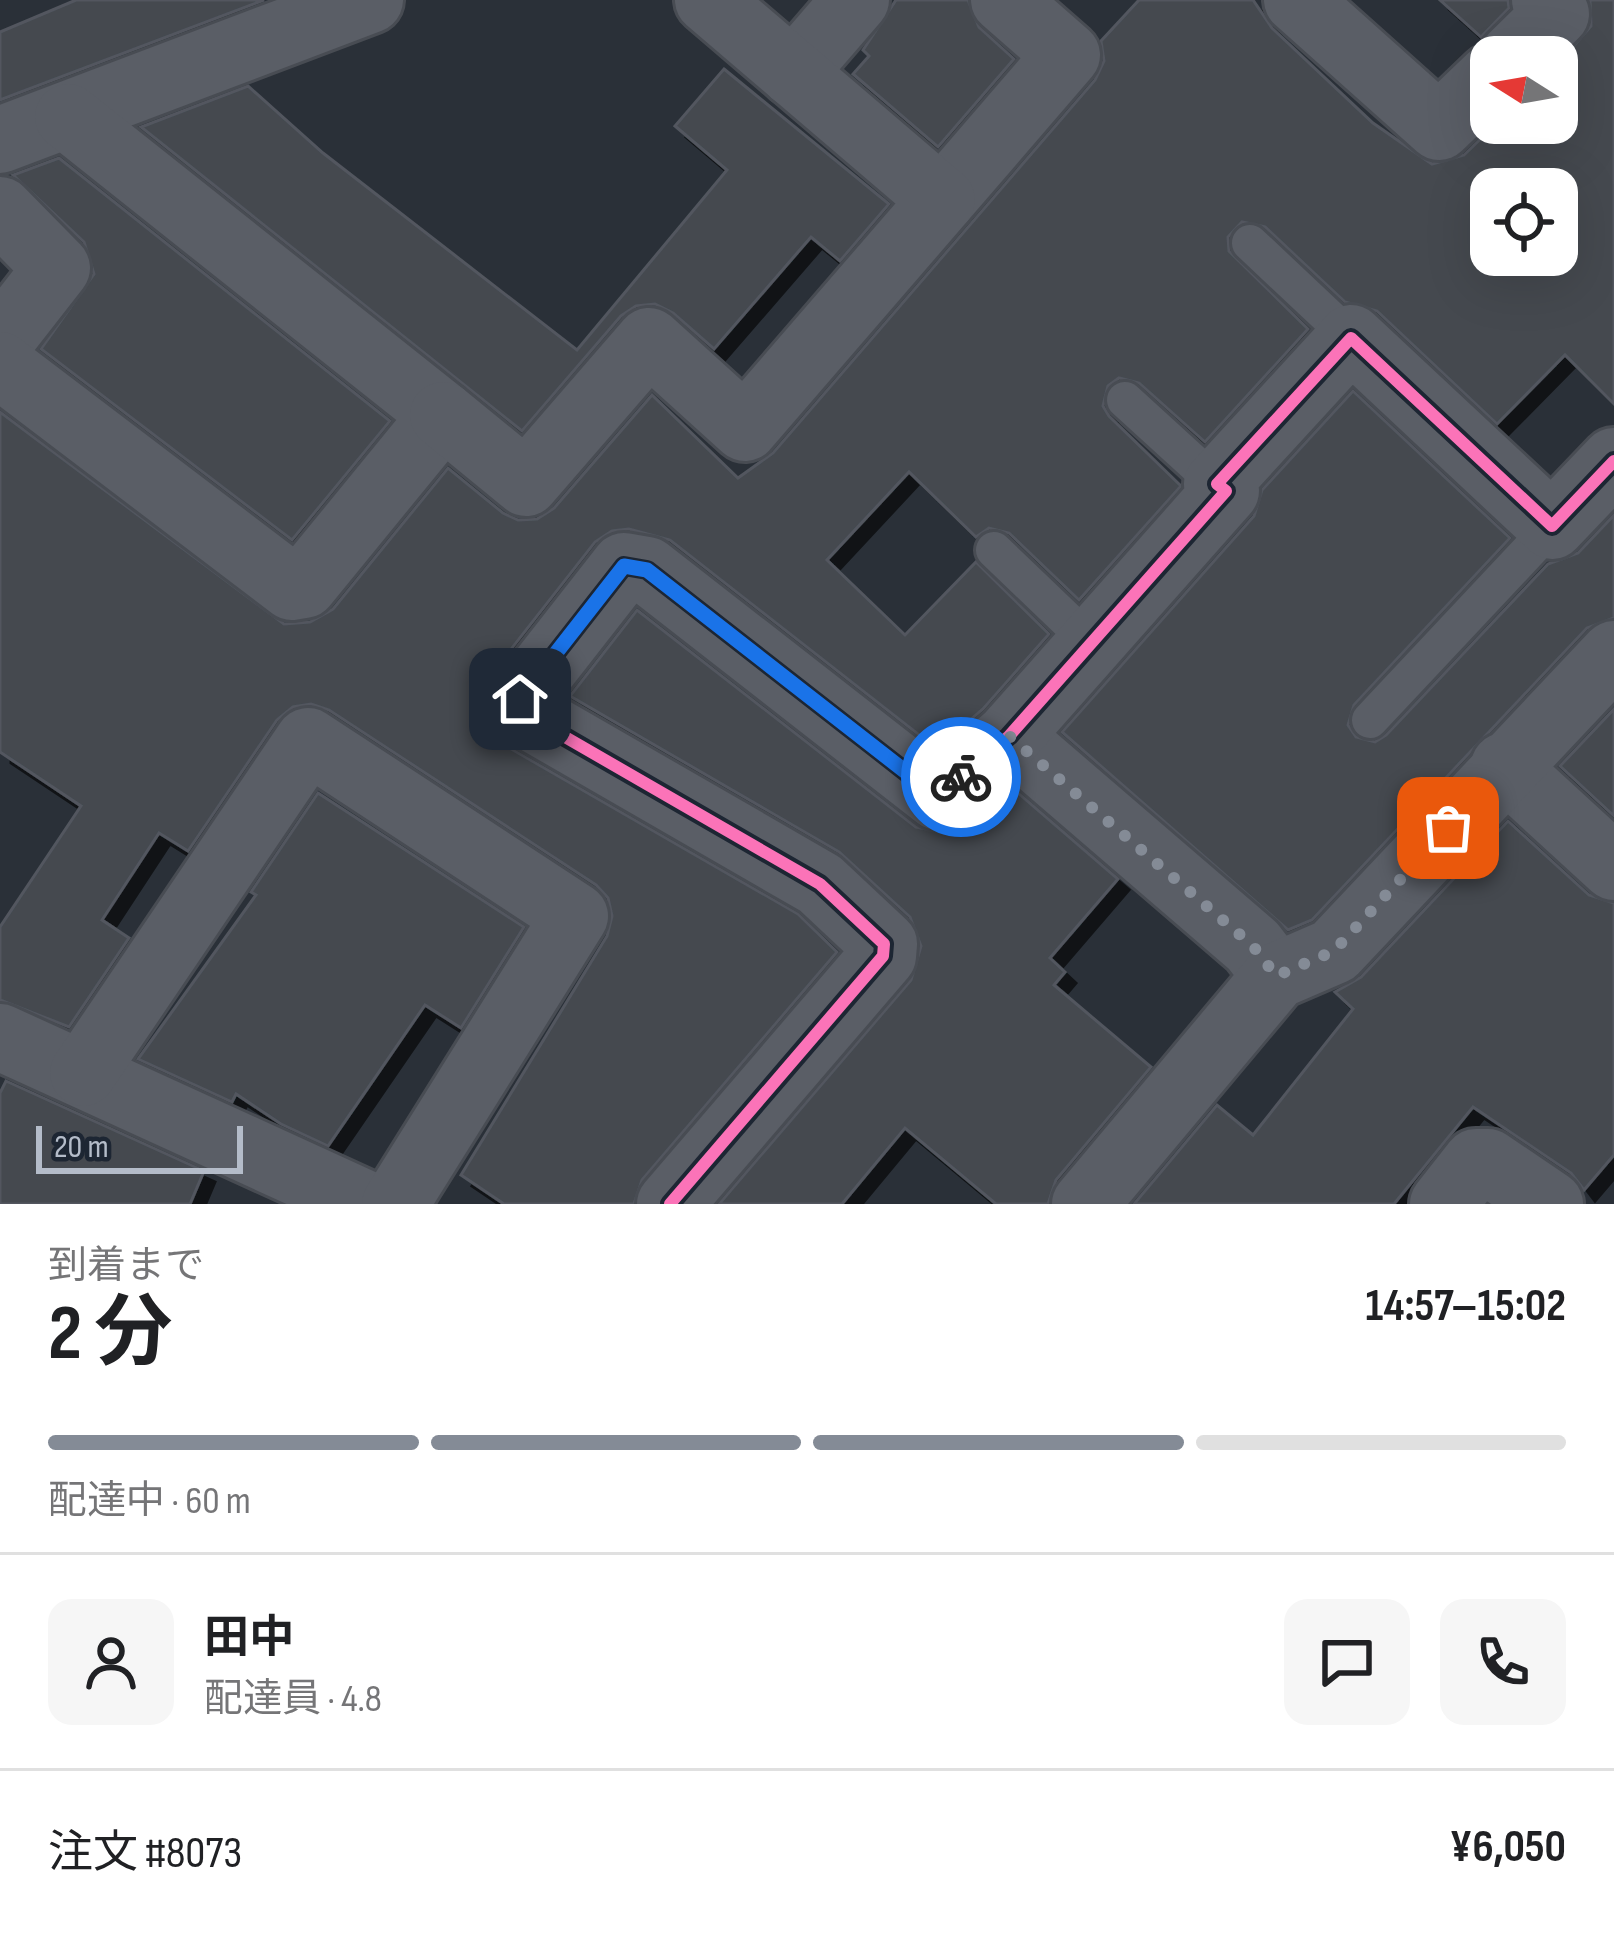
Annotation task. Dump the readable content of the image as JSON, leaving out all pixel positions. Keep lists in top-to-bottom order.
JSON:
{
  "scale_bar": "20 m",
  "north": "left",
  "page": {
    "scale": "20 m",
    "heading": ["2 分", "到着まで", "14:57–15:02"],
    "panel": [
      "田中",
      "配達員 · 4.8",
      "注文 #8073",
      "¥6,050"
    ],
    "bar": "配達中 · 60 m"
  }
}
